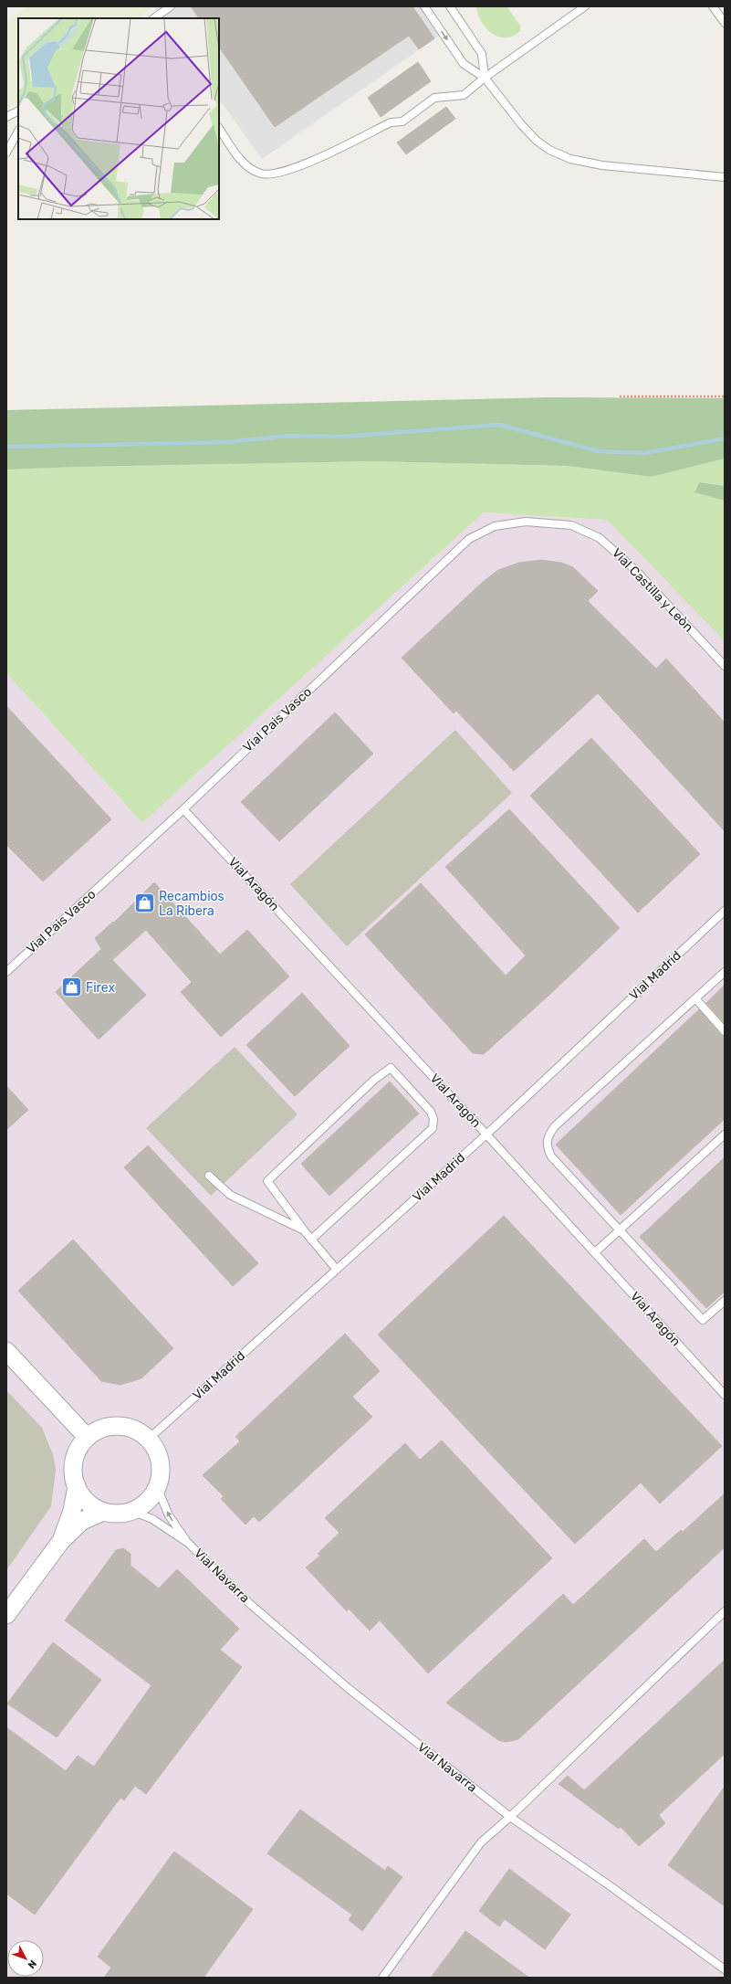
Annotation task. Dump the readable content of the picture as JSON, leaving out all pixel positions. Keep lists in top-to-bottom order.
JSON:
{
  "streets": {
    "lane": [
      "Vial Castilla y Leòn",
      "Vial Pais Vasco",
      "Vial Aragón",
      "Vial Madrid",
      "Vial Navarra"
    ]
  },
  "crossings": [
    ["Vial Castilla y Leòn", "Vial Pais Vasco"],
    ["Vial Pais Vasco", "Vial Aragón"],
    ["Vial Aragón", "Vial Madrid"],
    ["Vial Madrid", "Vial Navarra"]
  ],
  "places": {
    "shop": ["Recambios La Ribera", "Firex"]
  },
  "north": "bottom right"
}
